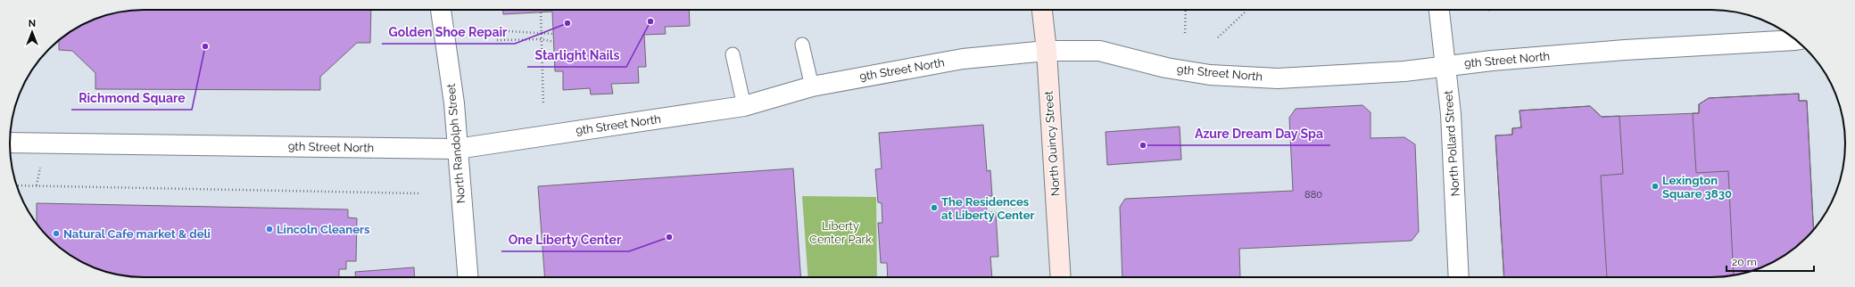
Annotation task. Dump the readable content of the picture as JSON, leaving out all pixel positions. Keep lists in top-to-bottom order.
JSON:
{
  "streets": {
    "main road": ["North Quincy Street"],
    "street": ["9th Street North", "North Randolph Street", "North Pollard Street"]
  },
  "crossings": [
    ["9th Street North", "North Randolph Street"],
    ["9th Street North", "North Quincy Street"],
    ["9th Street North", "North Pollard Street"]
  ],
  "parks": ["Liberty Center Park"],
  "places": [
    "Starlight Nails",
    "Golden Shoe Repair",
    "Richmond Square",
    "Azure Dream Day Spa",
    "Lexington Square 3830",
    "The Residences at Liberty Center",
    "Lincoln Cleaners",
    "Natural Cafe market & deli",
    "One Liberty Center"
  ],
  "house_numbers": ["880"],
  "scale_bar": "20 m",
  "north": "top"
}
